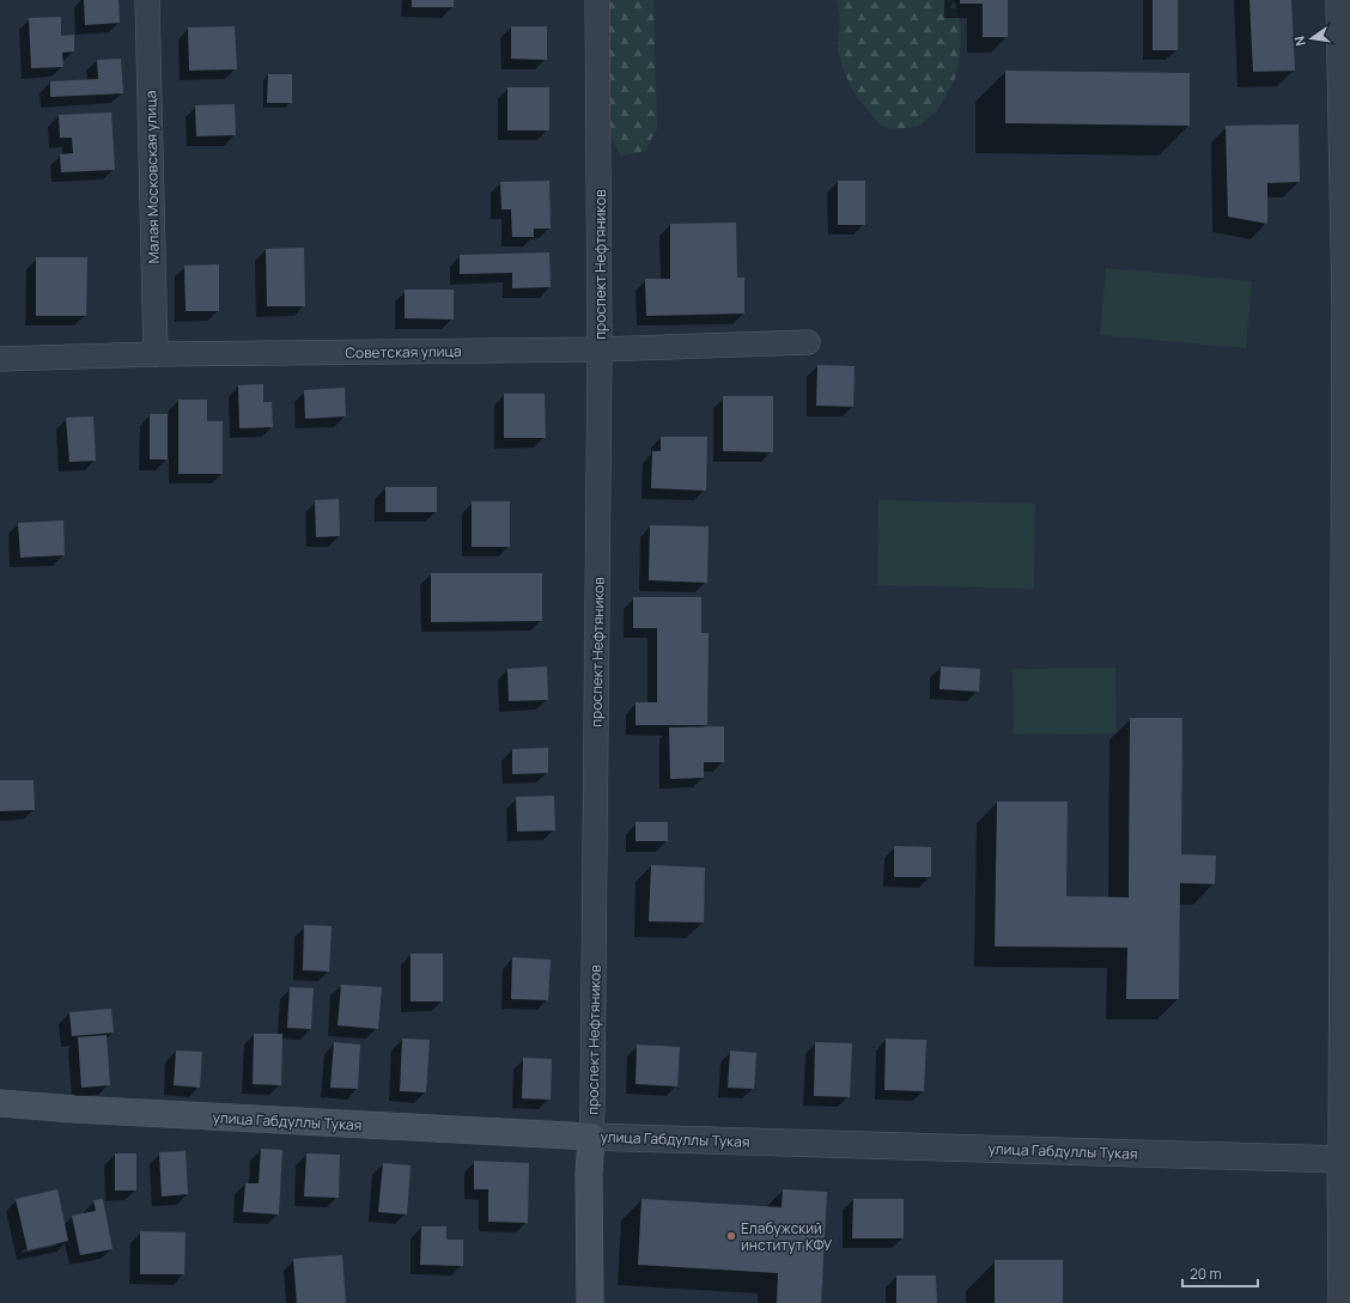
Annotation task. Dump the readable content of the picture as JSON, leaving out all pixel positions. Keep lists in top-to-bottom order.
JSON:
{
  "streets": {
    "main road": ["проспект Нефтяников", "улица Габдуллы Тукая"],
    "street": ["Малая Московская улица", "Советская улица"]
  },
  "crossings": [
    ["Малая Московская улица", "Советская улица"],
    ["проспект Нефтяников", "Советская улица"],
    ["проспект Нефтяников", "улица Габдуллы Тукая"]
  ],
  "places": ["Елабужский институт КФУ"],
  "scale_bar": "20 m",
  "north": "left"
}
